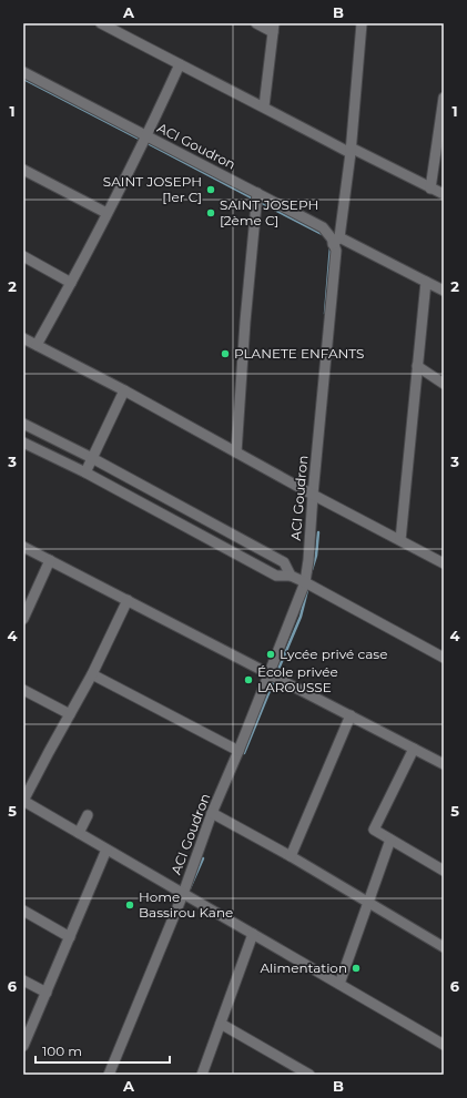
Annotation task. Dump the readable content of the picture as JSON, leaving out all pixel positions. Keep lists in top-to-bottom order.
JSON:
{
  "streets": {
    "street": ["ACI Goudron"]
  },
  "places": [
    "SAINT JOSEPH [1er C]",
    "SAINT JOSEPH [2ème C]",
    "PLANETE ENFANTS",
    "Lycée privé case",
    "École privée LAROUSSE",
    "Home Bassirou Kane",
    "Alimentation"
  ],
  "scale_bar": "100 m",
  "grid": {
    "columns": ["A", "B"],
    "rows": [
      "1",
      "2",
      "3",
      "4",
      "5",
      "6"
    ]
  }
}
